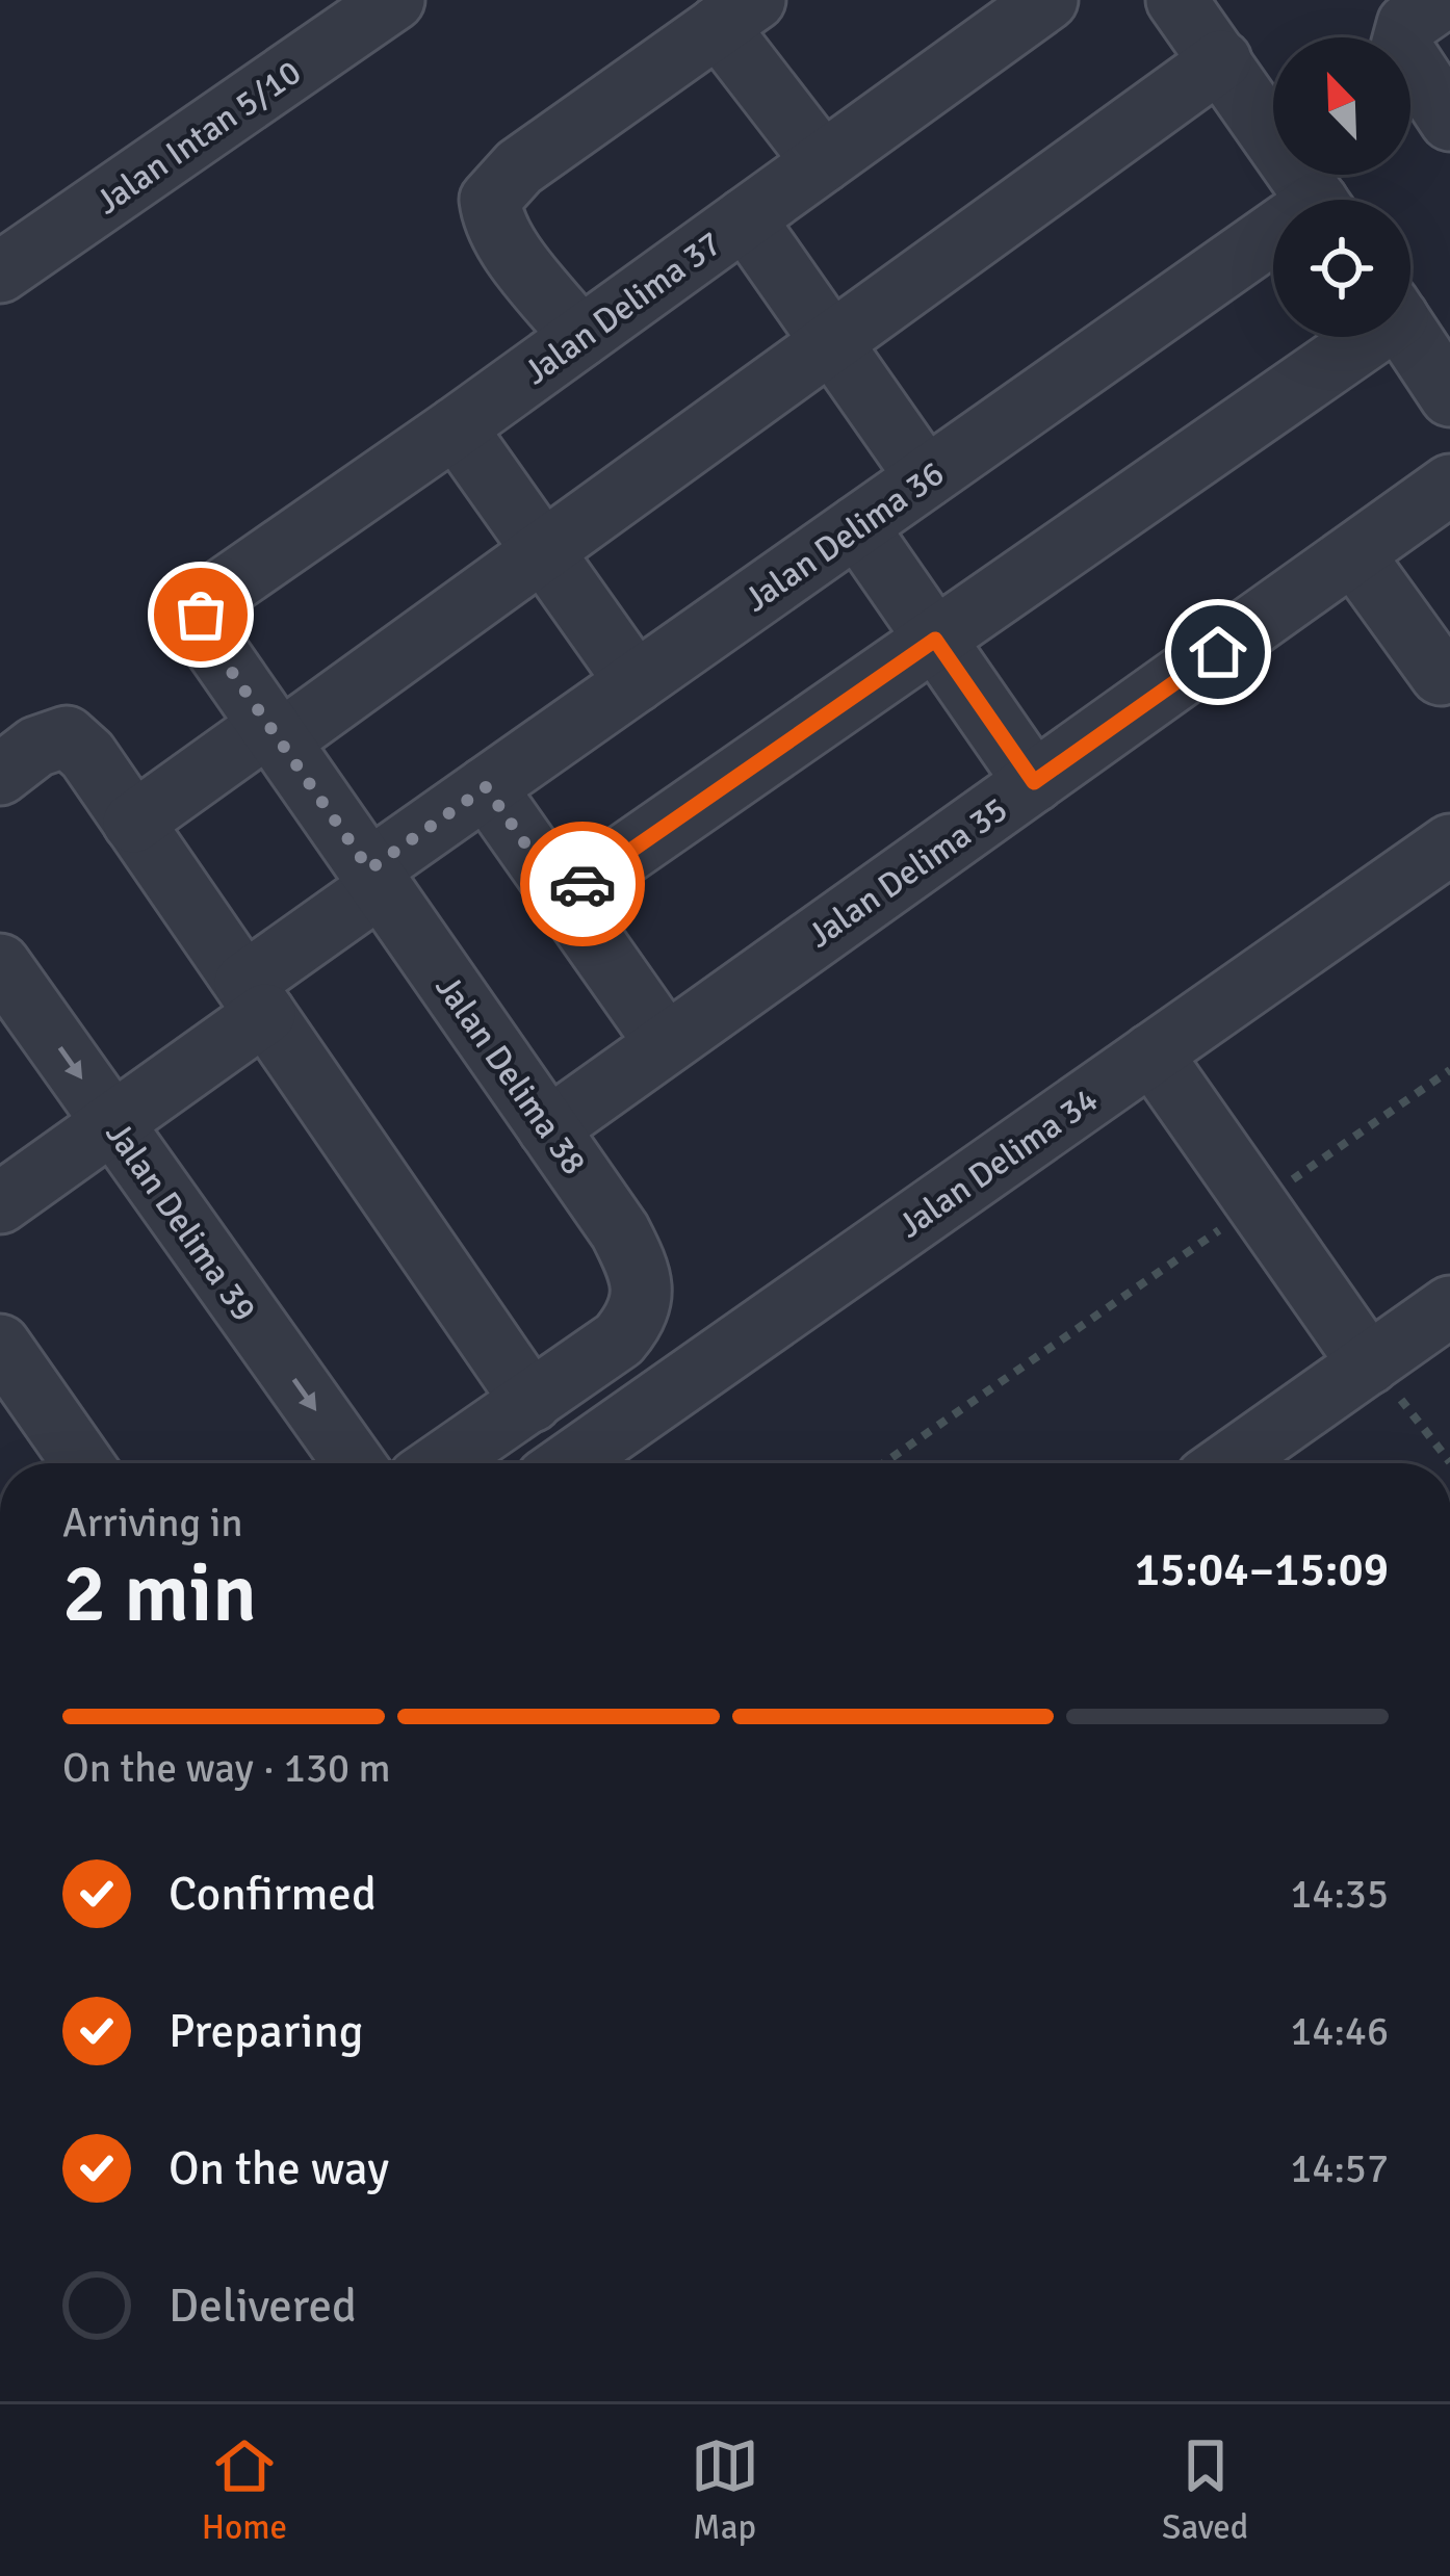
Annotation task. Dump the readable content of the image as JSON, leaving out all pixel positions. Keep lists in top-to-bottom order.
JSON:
{
  "streets": {
    "street": [
      "Jalan Intan 5/10",
      "Jalan Delima 37",
      "Jalan Delima 36",
      "Jalan Delima 35",
      "Jalan Delima 38",
      "Jalan Delima 34",
      "Jalan Delima 39"
    ]
  },
  "crossings": [
    ["Jalan Delima 37", "Jalan Delima 38"],
    ["Jalan Delima 36", "Jalan Delima 38"],
    ["Jalan Delima 36", "Jalan Delima 39"],
    ["Jalan Delima 35", "Jalan Delima 38"]
  ],
  "north": "top left",
  "page": {
    "heading": ["2 min", "Arriving in", "15:04–15:09"],
    "bar": "On the way · 130 m",
    "list": [
      ["Confirmed", "14:35"],
      ["Preparing", "14:46"],
      ["On the way", "14:57"],
      "Delivered"
    ],
    "tabs": ["Home", "Map", "Saved"]
  }
}
